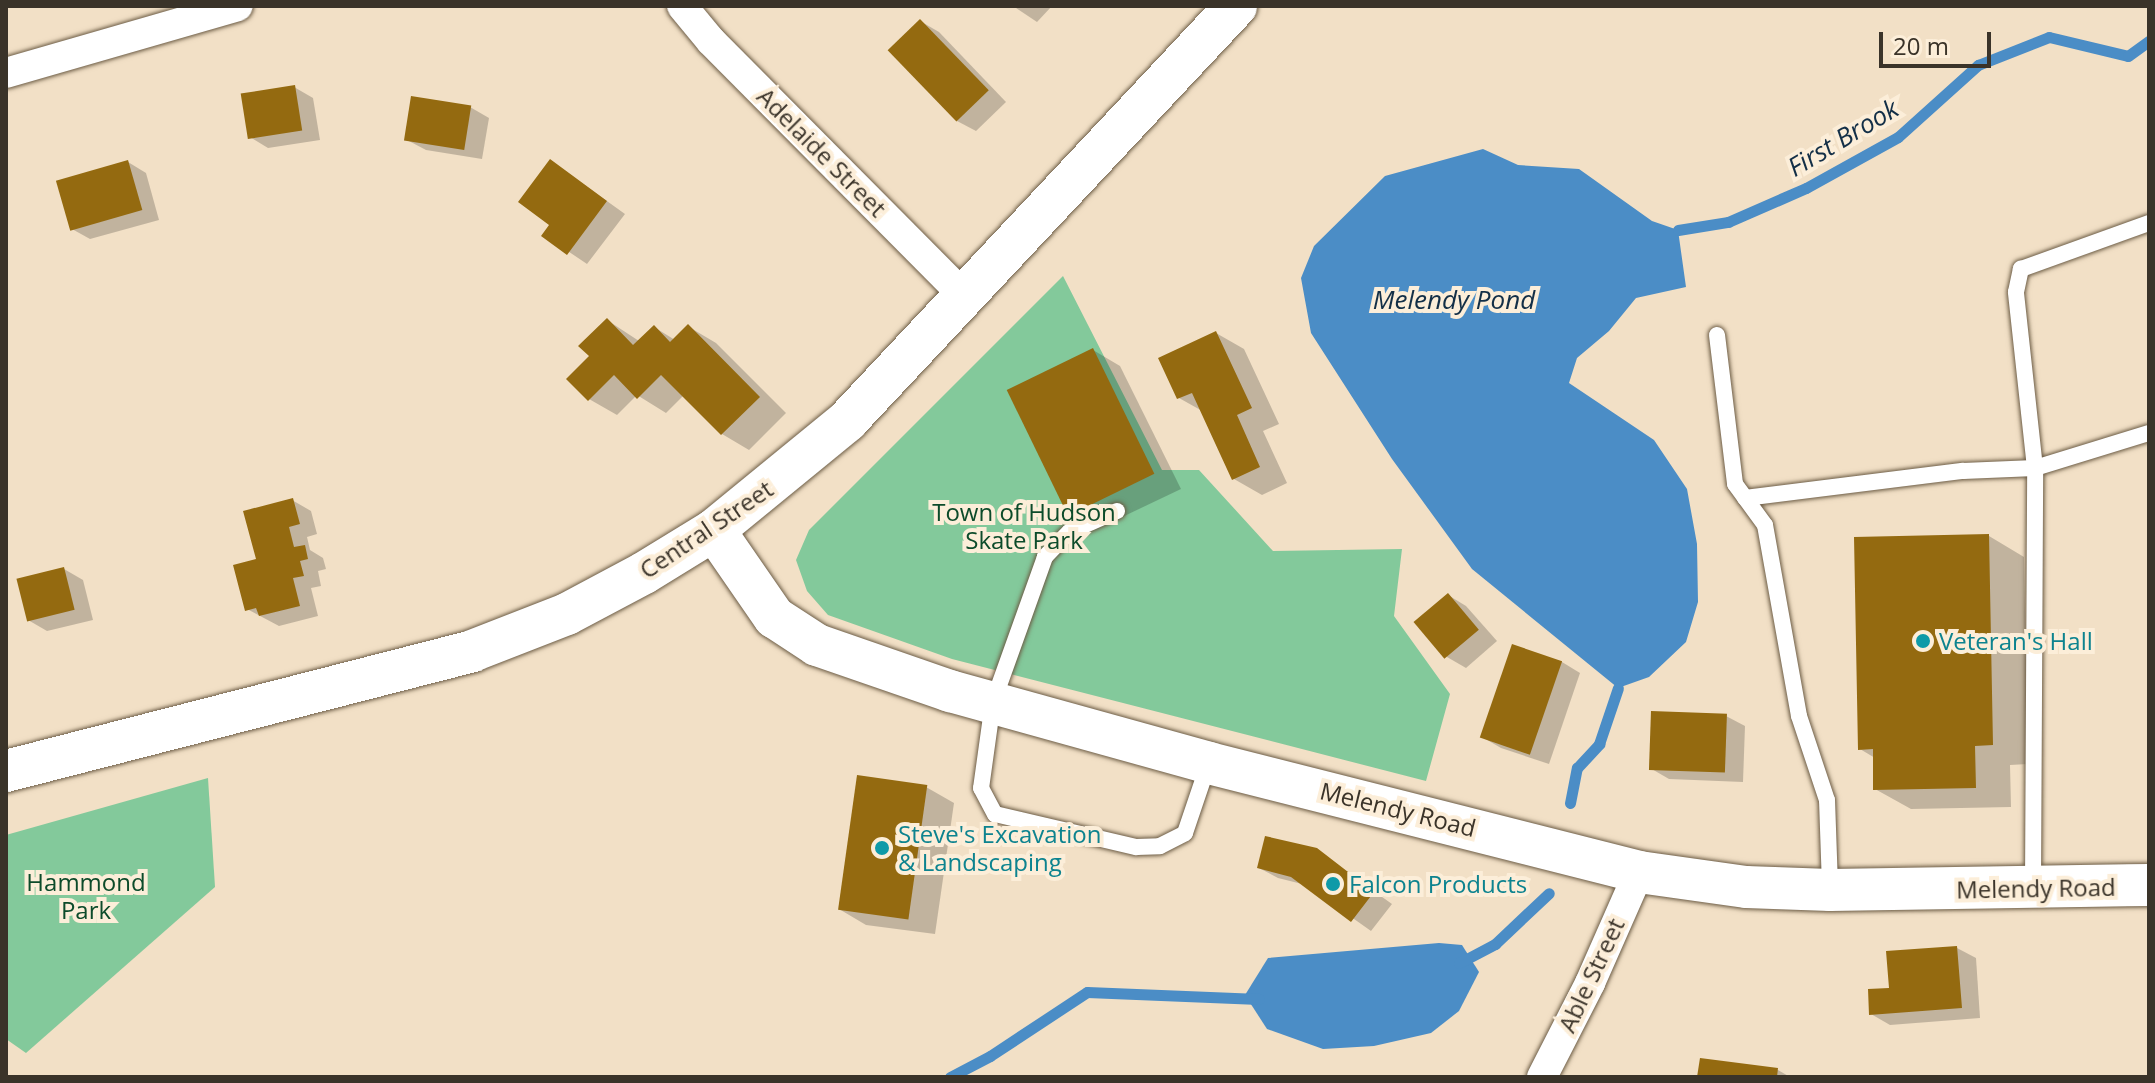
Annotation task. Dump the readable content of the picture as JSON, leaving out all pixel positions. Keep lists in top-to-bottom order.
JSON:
{
  "streets": {
    "street": [
      "Adelaide Street",
      "Central Street",
      "Melendy Road",
      "Able Street"
    ]
  },
  "crossings": [
    ["Adelaide Street", "Central Street"],
    ["Central Street", "Melendy Road"],
    ["Melendy Road", "Able Street"]
  ],
  "water": ["First Brook", "Melendy Pond"],
  "parks": ["Town of Hudson Skate Park", "Hammond Park"],
  "places": ["Veteran's Hall", "Steve's Excavation & Landscaping", "Falcon Products"],
  "scale_bar": "20 m"
}
